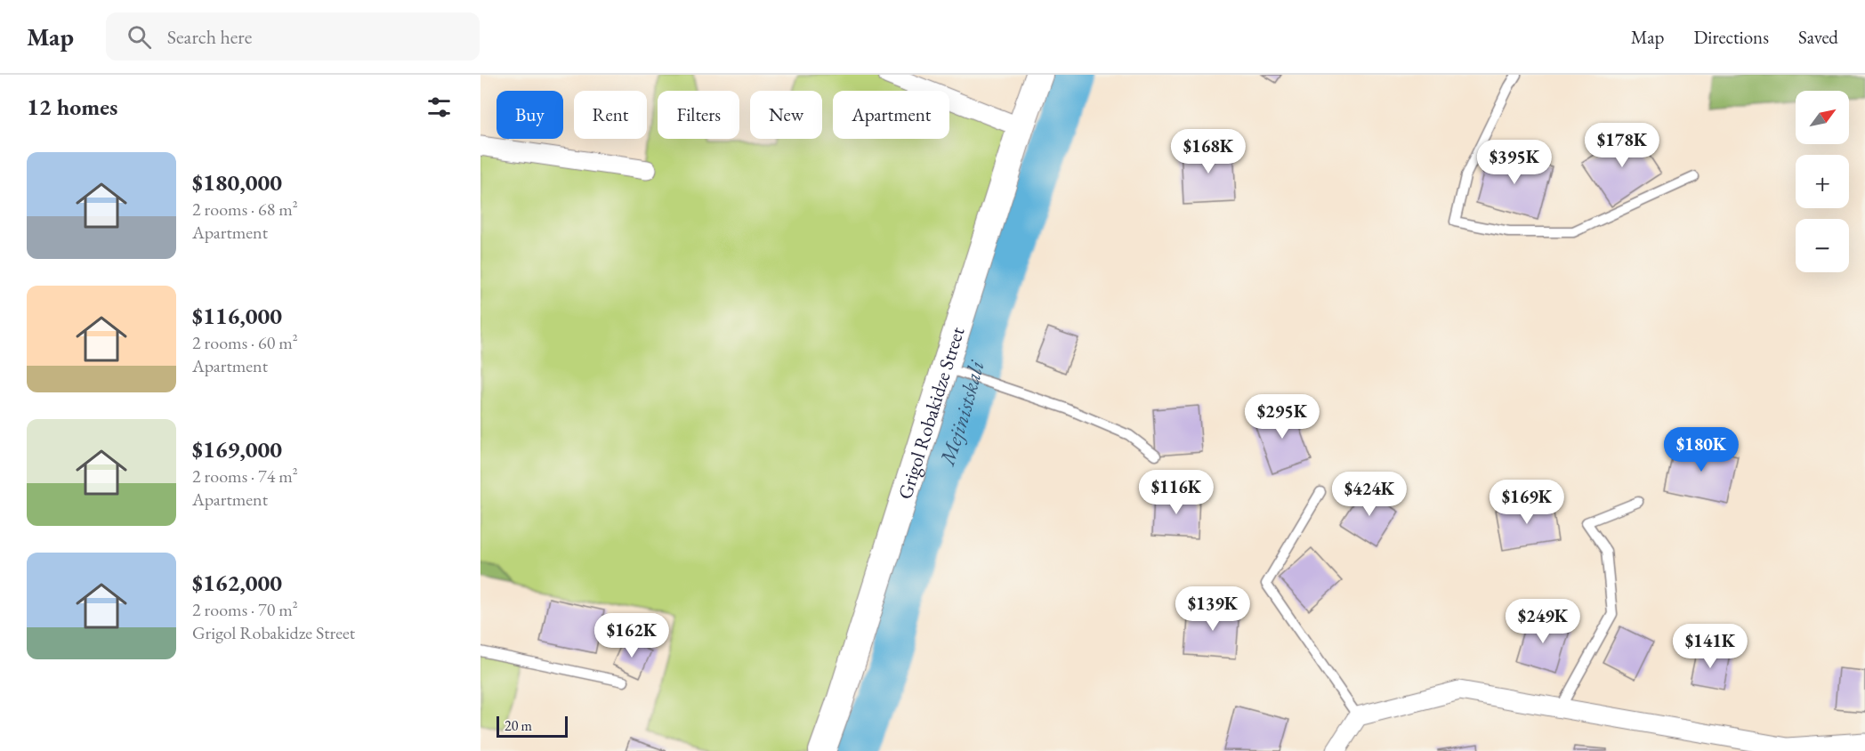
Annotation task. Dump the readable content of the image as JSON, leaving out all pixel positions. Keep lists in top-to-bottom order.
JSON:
{
  "streets": {
    "street": ["Grigol Robakidze Street"]
  },
  "water": ["Mejinistskali"],
  "scale_bar": "20 m",
  "north": "top right",
  "page": {
    "header": "Map",
    "search": "Search here",
    "nav": ["Map", "Directions", "Saved"],
    "heading": "12 homes",
    "map_buttons": ["+", "−"],
    "chip": [
      "Buy",
      "Rent",
      "Filters",
      "New",
      "Apartment"
    ],
    "price": [
      "$178K",
      "$168K",
      "$395K",
      "$295K",
      "$180K",
      "$116K",
      "$424K",
      "$169K",
      "$139K",
      "$249K",
      "$162K",
      "$141K"
    ],
    "list": [
      {
        "name": "$180,000",
        "note": "2 rooms · 68 m² · Apartment"
      },
      {
        "name": "$116,000",
        "note": "2 rooms · 60 m² · Apartment"
      },
      {
        "name": "$169,000",
        "note": "2 rooms · 74 m² · Apartment"
      },
      {
        "name": "$162,000",
        "note": "2 rooms · 70 m² · Grigol Robakidze Street"
      }
    ],
    "scale": "20 m"
  }
}
